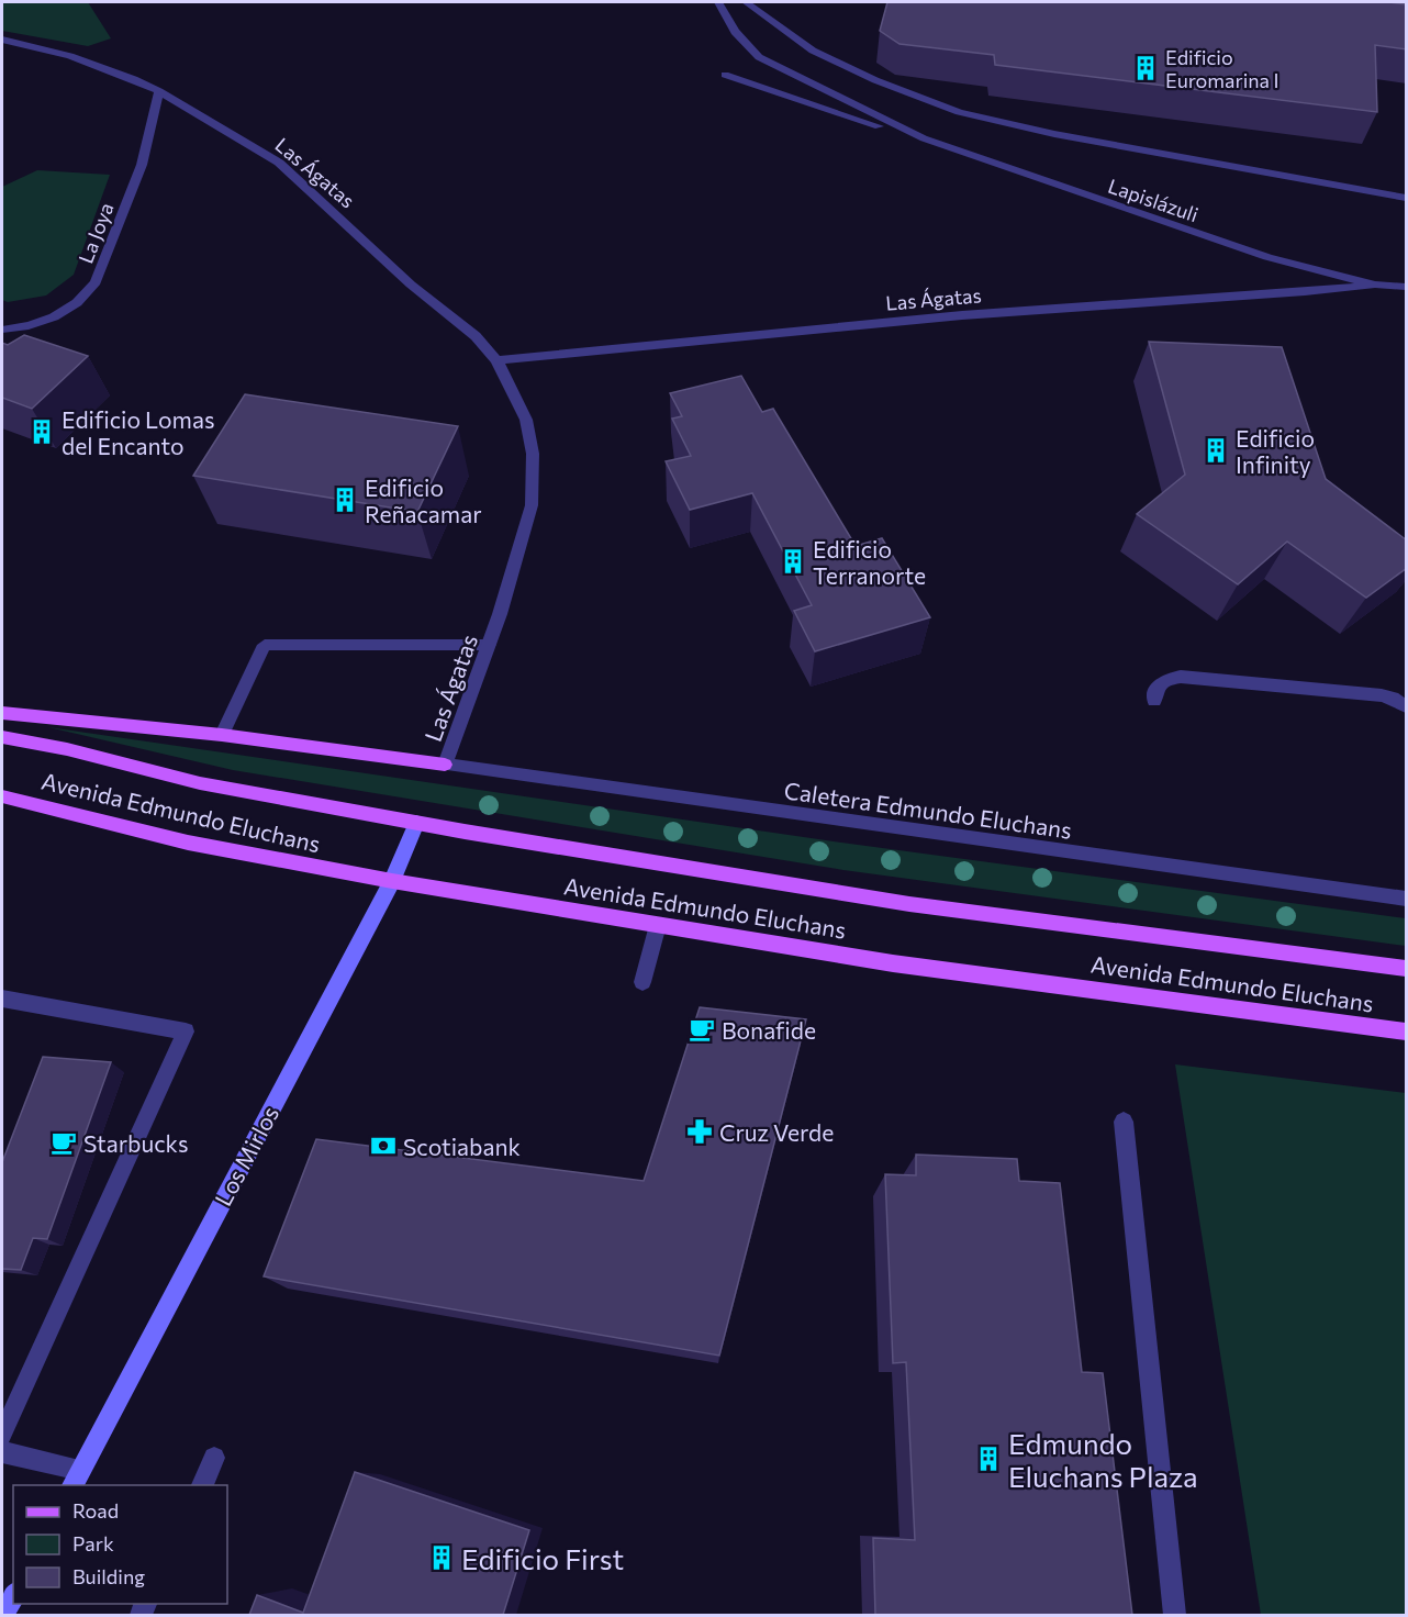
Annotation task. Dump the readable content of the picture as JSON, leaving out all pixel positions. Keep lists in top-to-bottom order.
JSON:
{
  "streets": {
    "main road": ["Avenida Edmundo Eluchans"],
    "street": [
      "Las Ágatas",
      "Lapislázuli",
      "La Joya",
      "Caletera Edmundo Eluchans",
      "Los Mirlos"
    ]
  },
  "crossings": [
    ["Las Ágatas", "Lapislázuli"],
    ["Las Ágatas", "La Joya"],
    ["Las Ágatas", "Caletera Edmundo Eluchans"],
    ["Avenida Edmundo Eluchans", "Los Mirlos"]
  ],
  "places": {
    "building": [
      "Edificio Euromarina I",
      "Edificio Lomas del Encanto",
      "Edificio Infinity",
      "Edificio Reñacamar",
      "Edificio Terranorte",
      "Edmundo Eluchans Plaza",
      "Edificio First"
    ],
    "cafe": ["Bonafide", "Starbucks"],
    "pharmacy": ["Cruz Verde"],
    "bank": ["Scotiabank"]
  },
  "legend": ["Road", "Park", "Building"]
}
